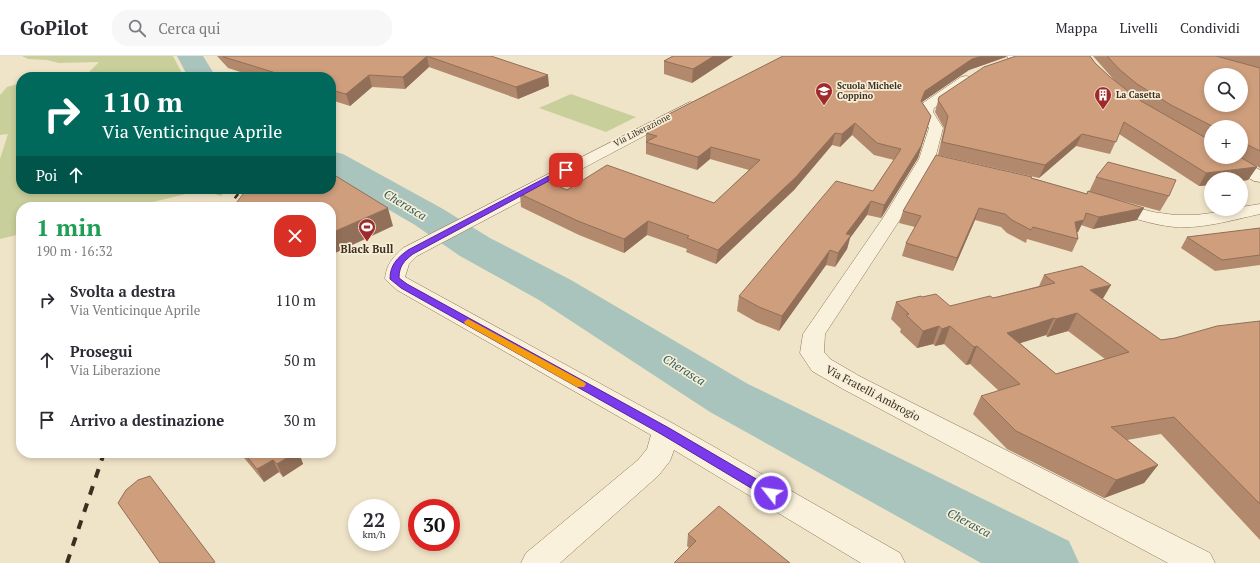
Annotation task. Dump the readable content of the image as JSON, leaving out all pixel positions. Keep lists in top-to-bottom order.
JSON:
{
  "streets": {
    "street": ["Via Liberazione", "Via Fratelli Ambrogio"]
  },
  "water": ["Cherasca"],
  "places": {
    "school or university": ["Scuola Michele Coppino"],
    "building": ["La Casetta"],
    "sports": ["Black Bull"]
  },
  "page": {
    "header": "GoPilot",
    "search": "Cerca qui",
    "nav": ["Mappa", "Livelli", "Condividi"],
    "map_buttons": ["+", "−"],
    "turn": ["110 m", "Via Venticinque Aprile"],
    "then": "Poi",
    "heading": ["1 min", "190 m · 16:32"],
    "list": [
      {
        "name": "Svolta a destra",
        "note": "Via Venticinque Aprile",
        "value": "110 m"
      },
      {
        "name": "Prosegui",
        "note": "Via Liberazione",
        "value": "50 m"
      },
      {
        "name": "Arrivo a destinazione",
        "value": "30 m"
      }
    ],
    "speed": "22 km/h",
    "limit": "30"
  }
}
